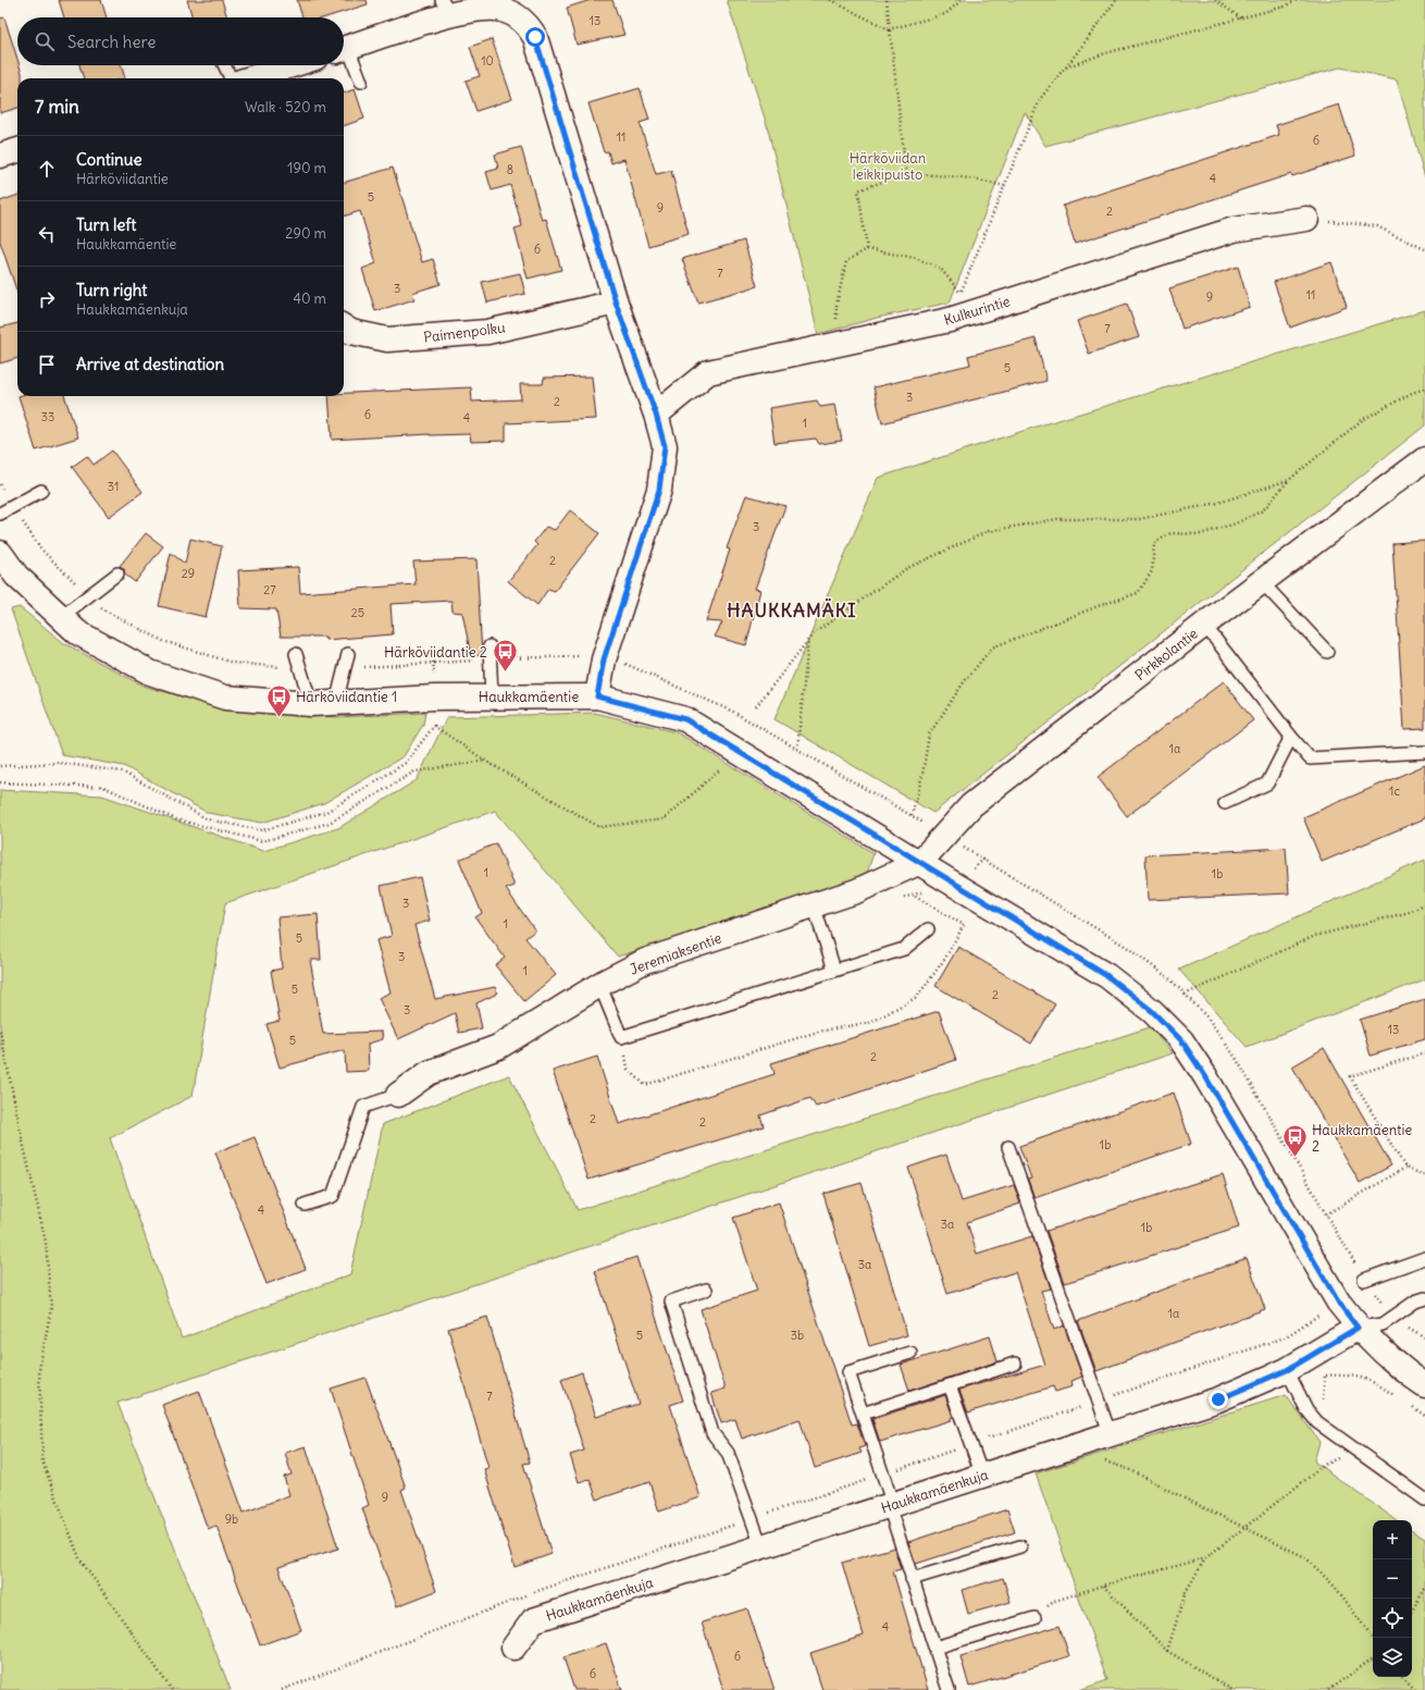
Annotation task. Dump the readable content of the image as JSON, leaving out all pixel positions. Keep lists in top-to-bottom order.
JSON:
{
  "streets": {
    "street": [
      "Kulkurintie",
      "Paimenpolku",
      "Pirkkolantie",
      "Haukkamäentie",
      "Jeremiaksentie",
      "Haukkamäenkuja"
    ]
  },
  "crossings": [
    ["Pirkkolantie", "Haukkamäentie"],
    ["Pirkkolantie", "Jeremiaksentie"],
    ["Haukkamäentie", "Jeremiaksentie"],
    ["Haukkamäentie", "Haukkamäenkuja"]
  ],
  "districts": ["HAUKKAMÄKI"],
  "parks": ["Härköviidan leikkipuisto"],
  "places": {
    "bus stop": ["Härköviidantie 2", "Härköviidantie 1", "Haukkamäentie 2"]
  },
  "house_numbers": [
    "13",
    "10",
    "11",
    "6",
    "8",
    "4",
    "5",
    "9",
    "2",
    "6",
    "7",
    "3",
    "11",
    "9",
    "7",
    "5",
    "3",
    "2",
    "6",
    "33",
    "4",
    "1",
    "31",
    "3",
    "2",
    "29",
    "27",
    "25",
    "1a",
    "1c",
    "1",
    "1b",
    "3",
    "1",
    "5",
    "3",
    "1",
    "5",
    "2",
    "3",
    "13",
    "5",
    "2",
    "2",
    "2",
    "1b",
    "4",
    "3a",
    "1b",
    "3a",
    "1a",
    "5",
    "3b",
    "7",
    "9",
    "9b",
    "4",
    "6",
    "6"
  ],
  "page": {
    "search": "Search here",
    "heading": ["7 min", "Walk · 520 m"],
    "list": [
      ["Continue", "Härköviidantie", "190 m"],
      ["Turn left", "Haukkamäentie", "290 m"],
      ["Turn right", "Haukkamäenkuja", "40 m"],
      "Arrive at destination"
    ],
    "map_buttons": ["+", "−"]
  }
}
